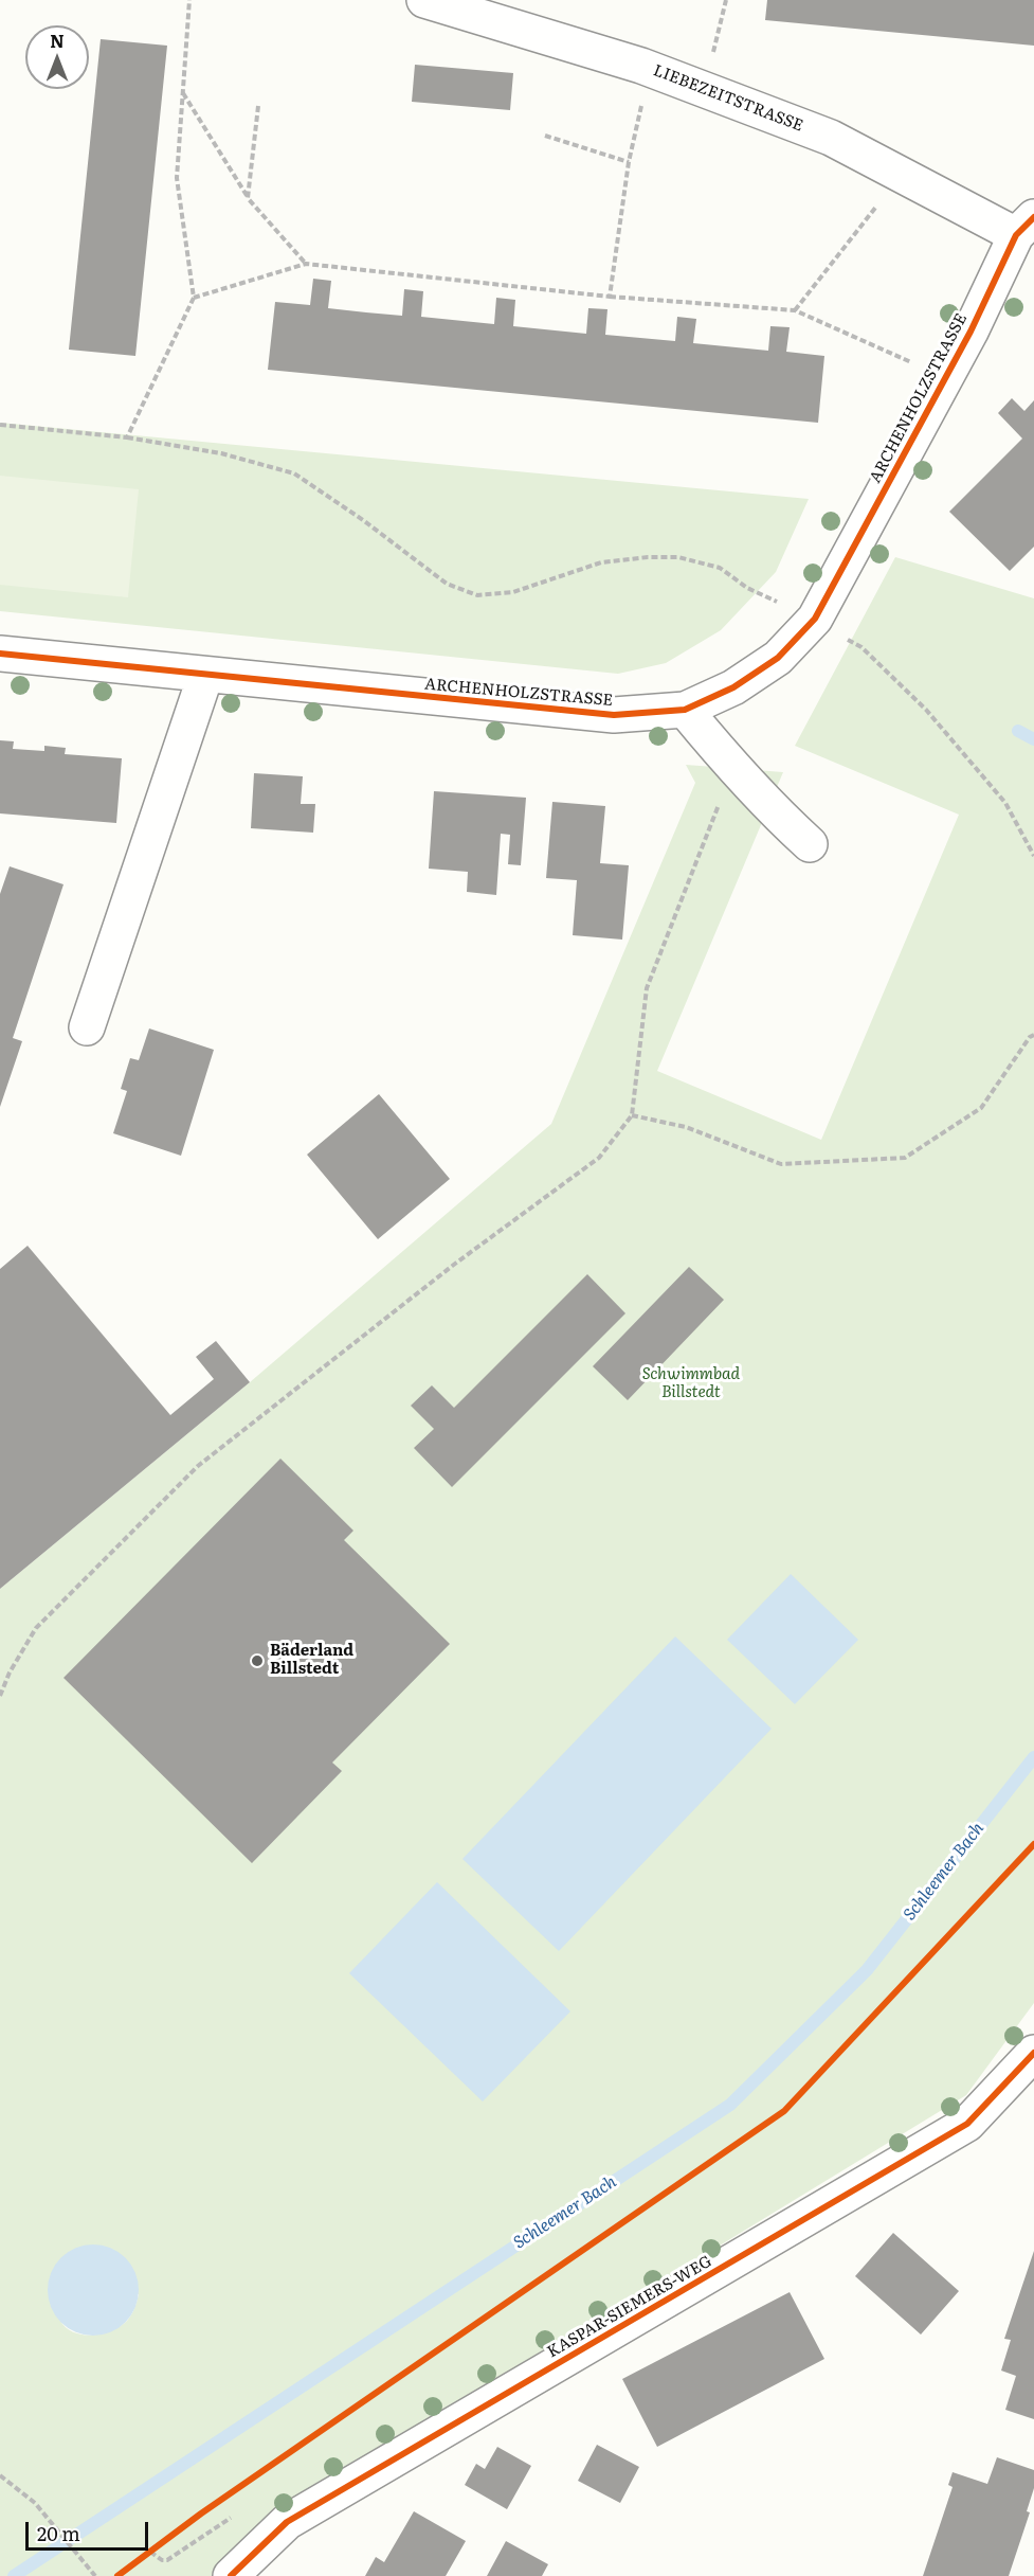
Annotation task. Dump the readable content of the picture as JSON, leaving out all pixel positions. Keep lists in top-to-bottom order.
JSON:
{
  "streets": {
    "street": ["LIEBEZEITSTRASSE", "ARCHENHOLZSTRASSE", "KASPAR-SIEMERS-WEG"]
  },
  "crossings": [
    ["LIEBEZEITSTRASSE", "ARCHENHOLZSTRASSE"]
  ],
  "water": ["Schleemer Bach"],
  "parks": ["Schwimmbad Billstedt"],
  "places": ["Bäderland Billstedt"],
  "scale_bar": "20 m",
  "north": "top"
}
